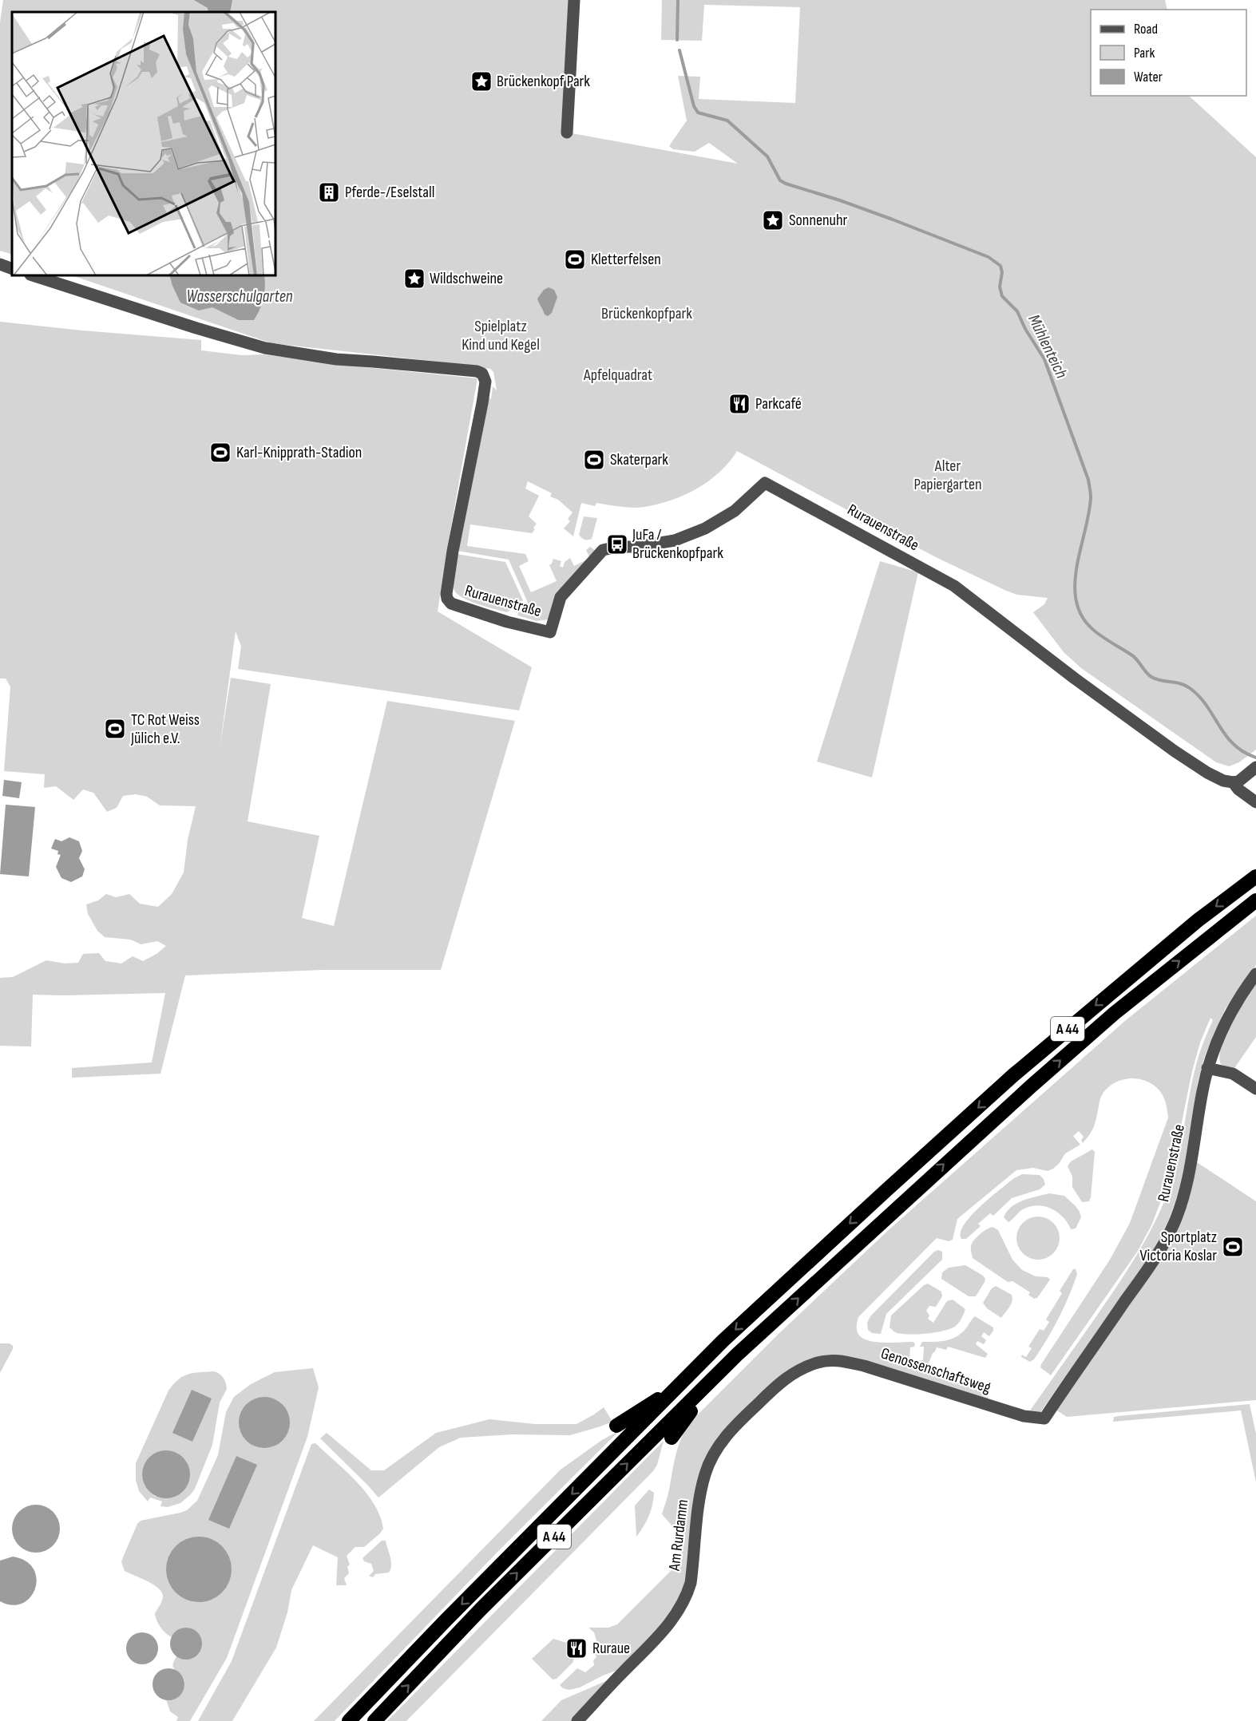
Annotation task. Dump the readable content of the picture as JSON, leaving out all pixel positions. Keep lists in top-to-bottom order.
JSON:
{
  "streets": {
    "highway": ["A 44"],
    "street": ["Rurauenstraße", "Genossenschaftsweg", "Am Rurdamm"]
  },
  "crossings": [
    ["Rurauenstraße", "Genossenschaftsweg"],
    ["Genossenschaftsweg", "Am Rurdamm"]
  ],
  "water": ["Wasserschulgarten", "Mühlenteich"],
  "parks": [
    "Brückenkopfpark",
    "Spielplatz Kind und Kegel",
    "Apfelquadrat",
    "Alter Papiergarten"
  ],
  "places": {
    "place": ["Brückenkopf Park", "Sonnenuhr", "Wildschweine"],
    "building": ["Pferde-/Eselstall"],
    "sports": [
      "Kletterfelsen",
      "Karl-Knipprath-Stadion",
      "Skaterpark",
      "TC Rot Weiss Jülich e.V.",
      "Sportplatz Victoria Koslar"
    ],
    "restaurant": ["Parkcafé", "Ruraue"],
    "bus stop": ["JuFa / Brückenkopfpark"]
  },
  "legend": ["Road", "Park", "Water"]
}
